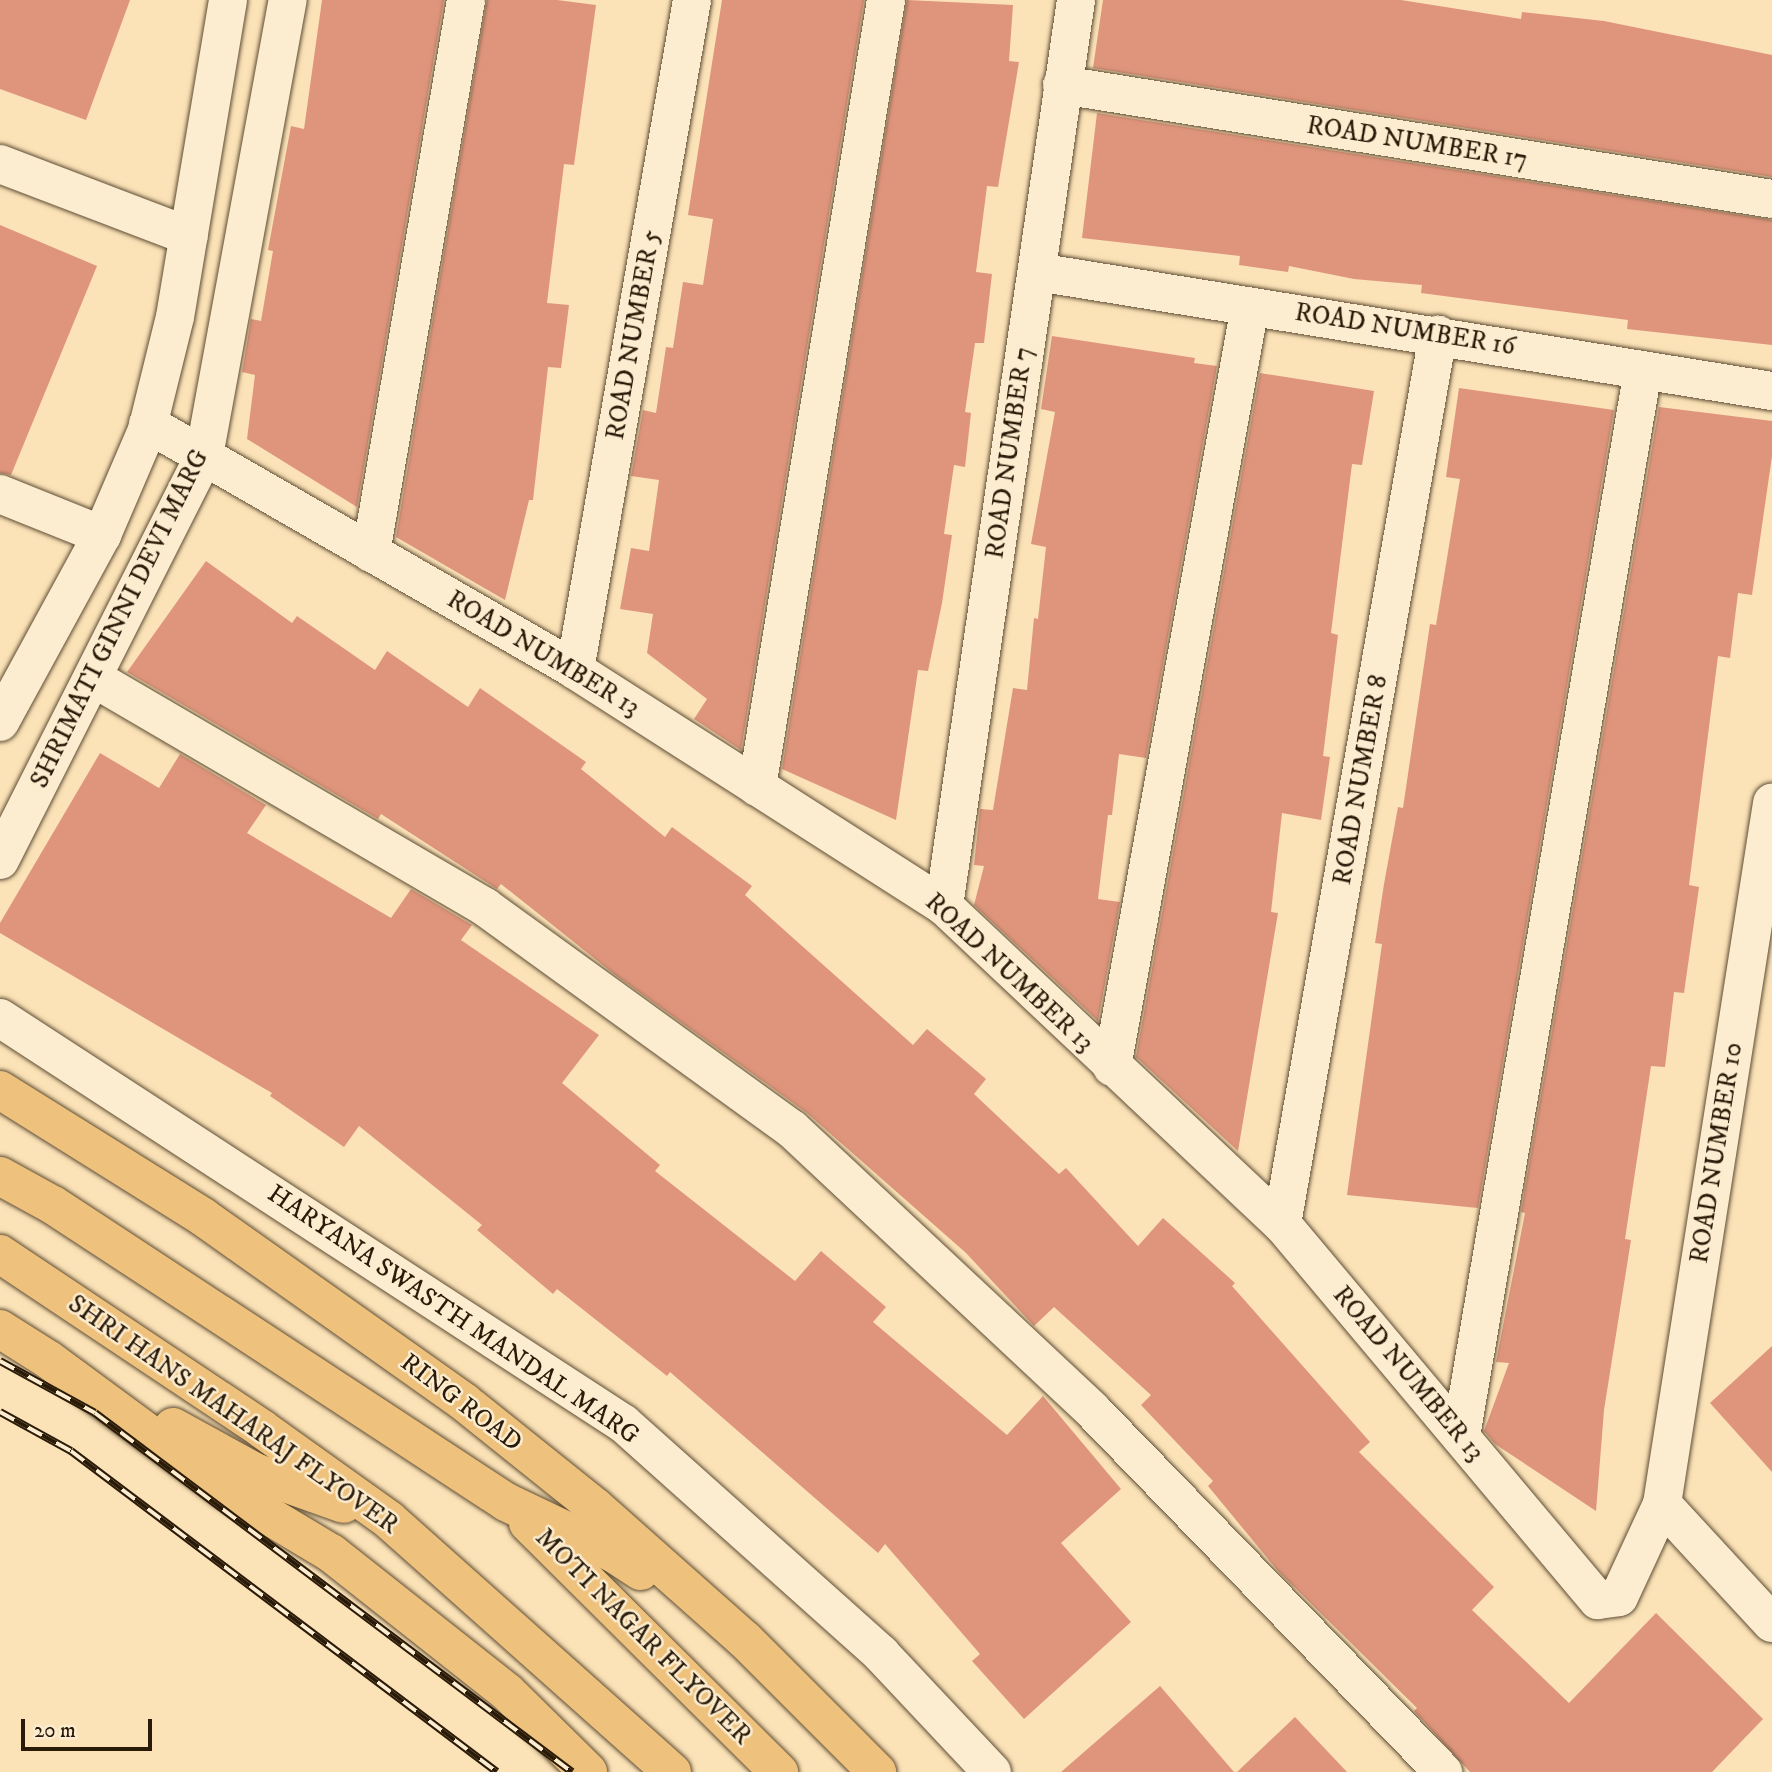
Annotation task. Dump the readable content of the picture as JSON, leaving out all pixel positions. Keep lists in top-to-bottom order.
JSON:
{
  "streets": {
    "main road": ["RING ROAD", "SHRI HANS MAHARAJ FLYOVER", "MOTI NAGAR FLYOVER"],
    "street": [
      "ROAD NUMBER 17",
      "ROAD NUMBER 16",
      "ROAD NUMBER 5",
      "ROAD NUMBER 7",
      "SHRIMATI GINNI DEVI MARG",
      "ROAD NUMBER 13",
      "ROAD NUMBER 8",
      "ROAD NUMBER 10",
      "HARYANA SWASTH MANDAL MARG"
    ]
  },
  "crossings": [
    ["ROAD NUMBER 17", "ROAD NUMBER 7"],
    ["ROAD NUMBER 16", "ROAD NUMBER 7"],
    ["ROAD NUMBER 16", "ROAD NUMBER 8"],
    ["ROAD NUMBER 5", "ROAD NUMBER 13"],
    ["ROAD NUMBER 7", "ROAD NUMBER 13"],
    ["SHRIMATI GINNI DEVI MARG", "ROAD NUMBER 13"],
    ["ROAD NUMBER 13", "ROAD NUMBER 8"],
    ["ROAD NUMBER 13", "ROAD NUMBER 10"]
  ],
  "scale_bar": "20 m"
}
